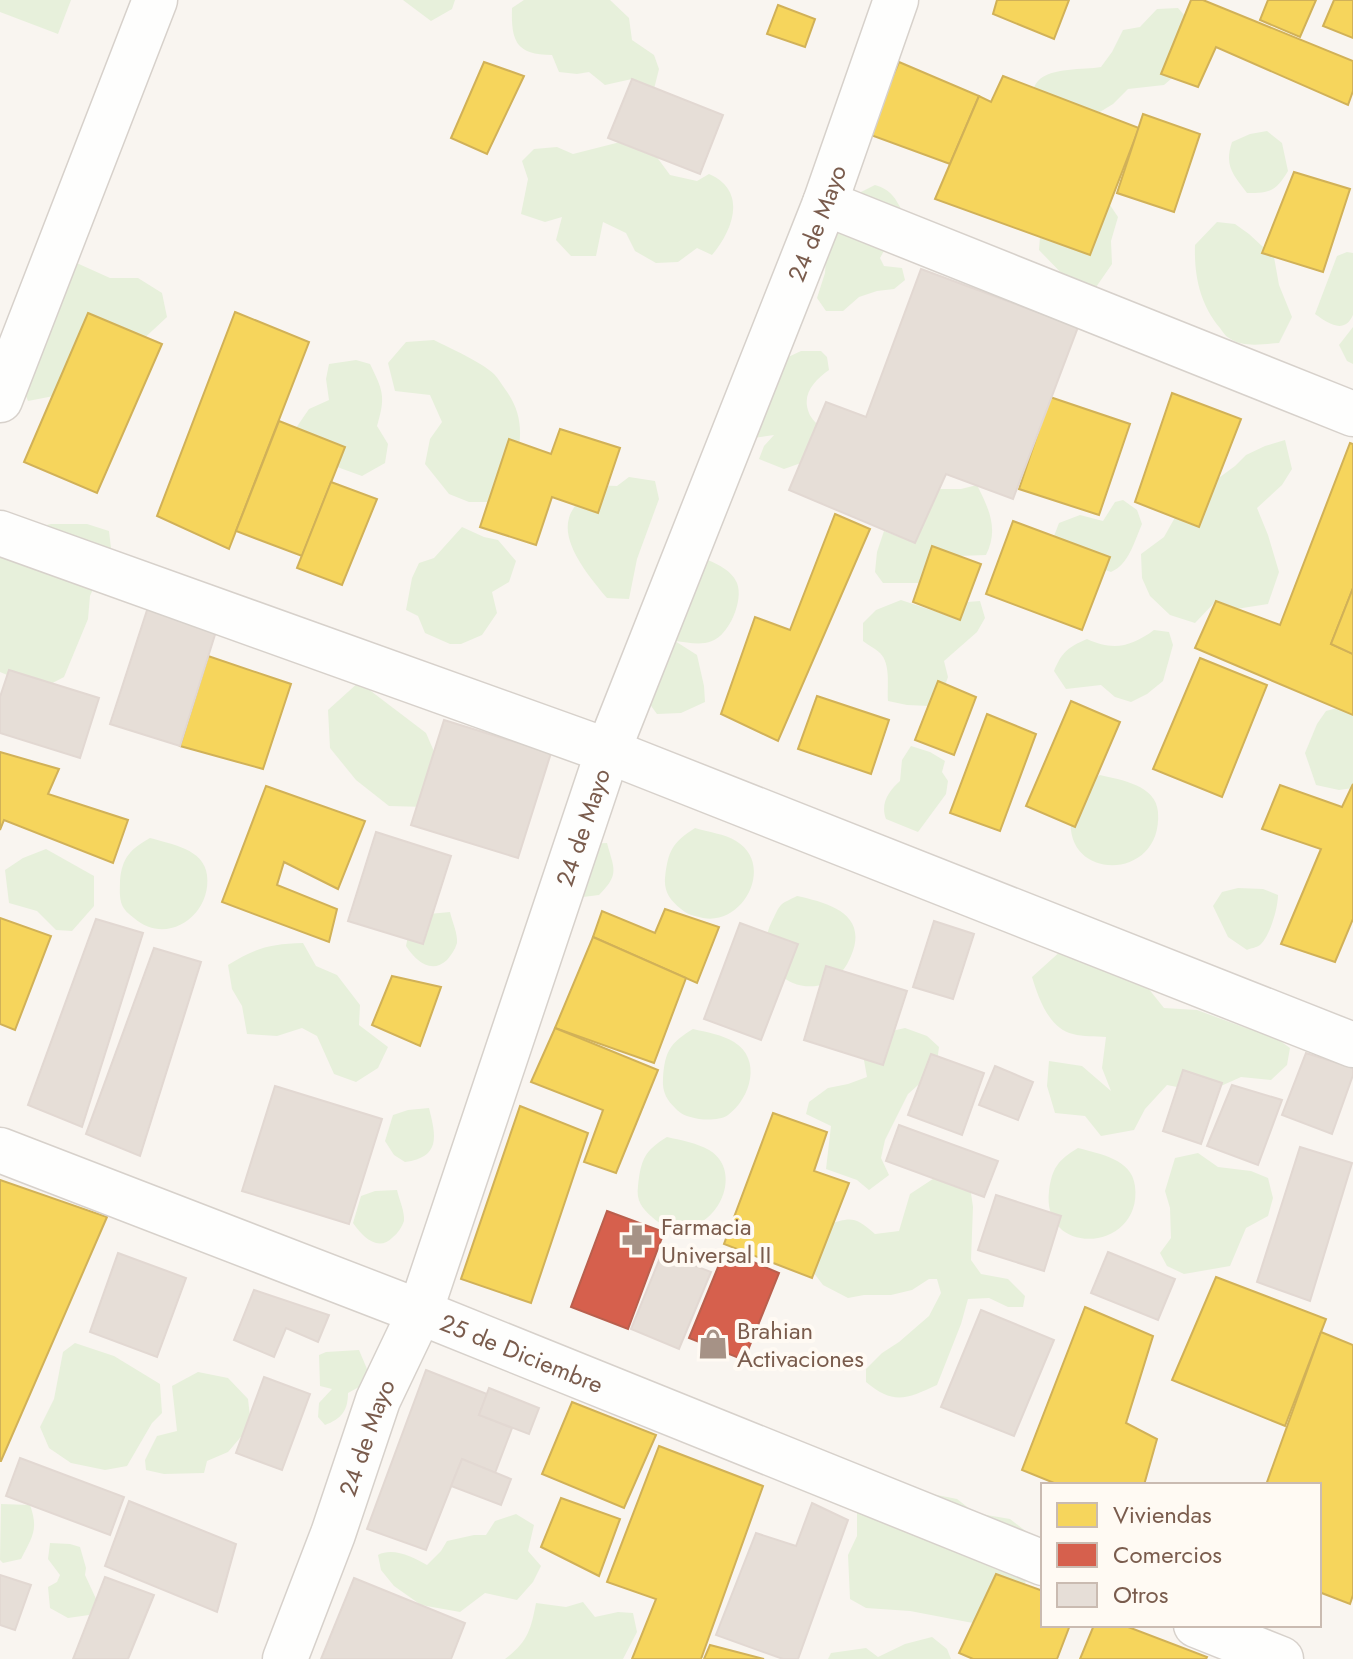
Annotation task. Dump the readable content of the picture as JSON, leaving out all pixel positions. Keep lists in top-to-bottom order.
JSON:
{
  "streets": {
    "street": ["24 de Mayo", "25 de Diciembre"]
  },
  "crossings": [
    ["24 de Mayo", "25 de Diciembre"]
  ],
  "places": {
    "pharmacy": ["Farmacia Universal II"],
    "shop": ["Brahian Activaciones"]
  },
  "legend": ["Viviendas", "Comercios", "Otros"]
}
